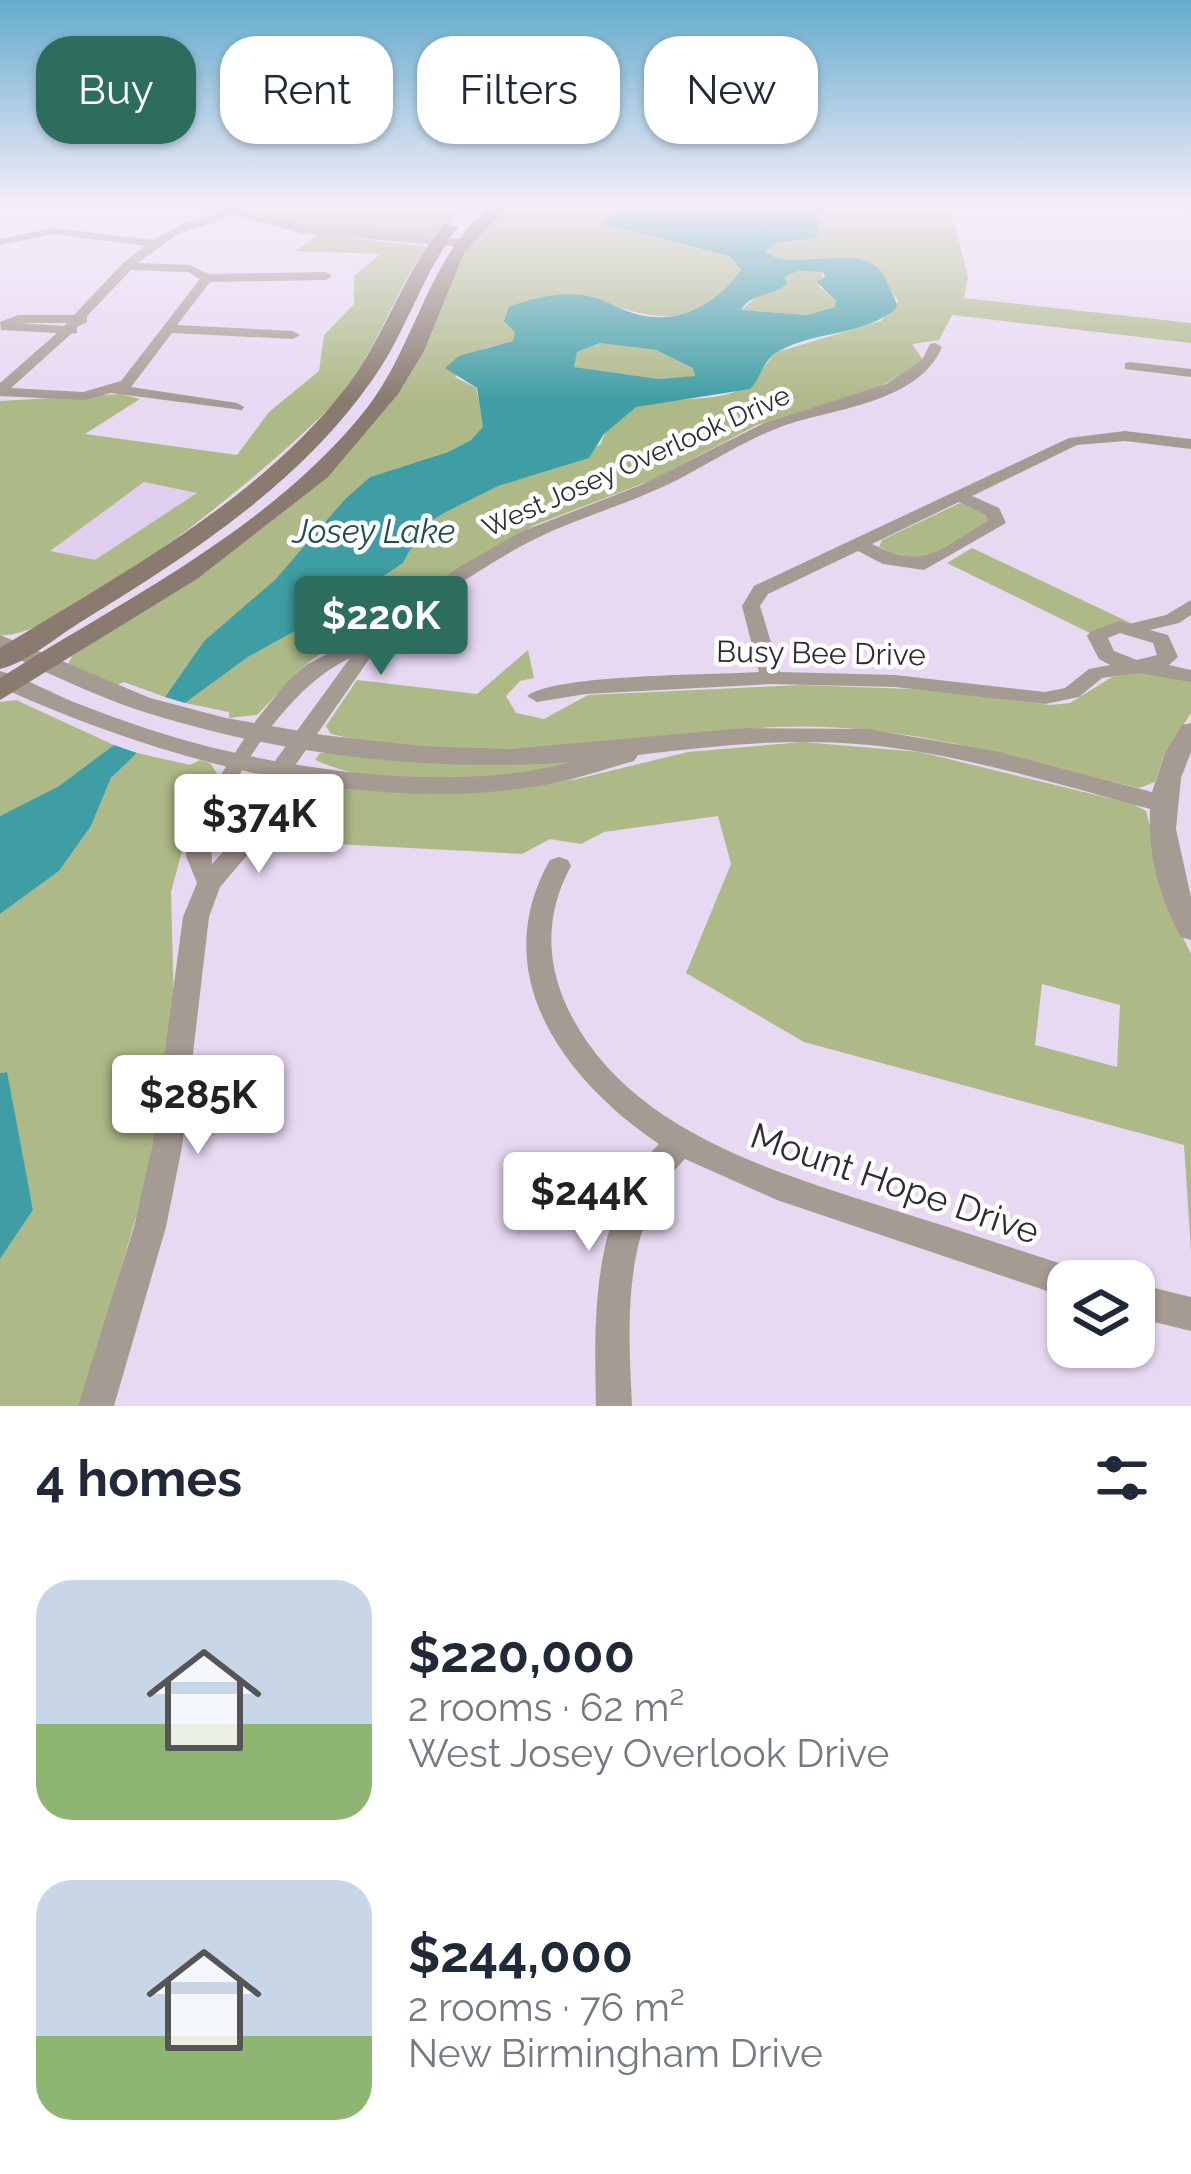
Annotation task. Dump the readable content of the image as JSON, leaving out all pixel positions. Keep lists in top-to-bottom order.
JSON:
{
  "streets": {
    "street": ["West Josey Overlook Drive", "Busy Bee Drive", "Mount Hope Drive"]
  },
  "water": ["Josey Lake"],
  "page": {
    "chip": [
      "Buy",
      "Rent",
      "Filters",
      "New"
    ],
    "price": [
      "$220K",
      "$374K",
      "$285K",
      "$244K"
    ],
    "heading": "4 homes",
    "list": [
      {
        "name": "$220,000",
        "note": "2 rooms · 62 m² · West Josey Overlook Drive"
      },
      {
        "name": "$244,000",
        "note": "2 rooms · 76 m² · New Birmingham Drive"
      }
    ]
  }
}
